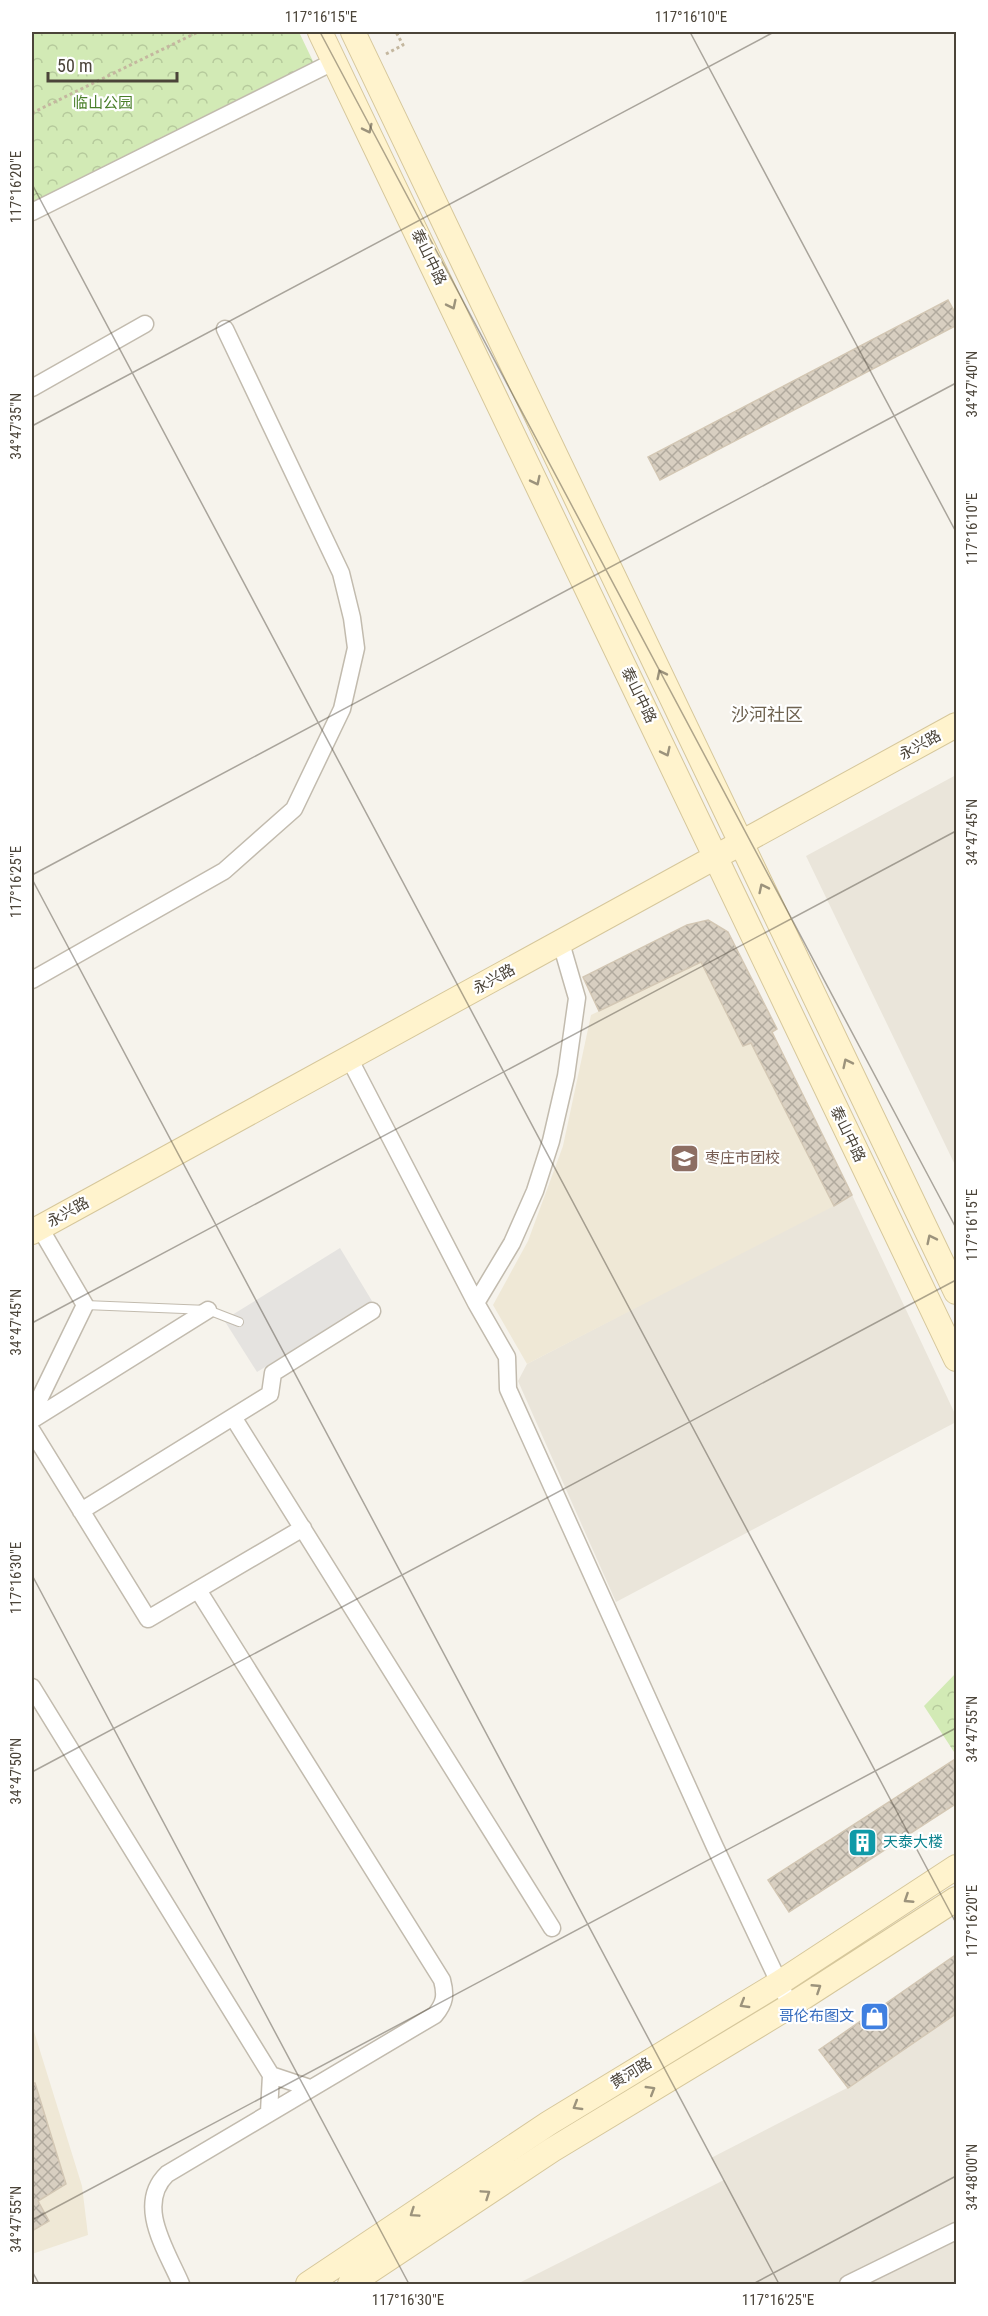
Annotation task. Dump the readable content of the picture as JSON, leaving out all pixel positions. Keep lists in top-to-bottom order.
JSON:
{
  "streets": {
    "main road": ["泰山中路", "永兴路", "黄河路"]
  },
  "crossings": [
    ["泰山中路", "永兴路"]
  ],
  "districts": ["沙河社区"],
  "parks": ["临山公园"],
  "places": {
    "school or university": ["枣庄市团校"],
    "building": ["天泰大楼"],
    "shop": ["哥伦布图文"]
  },
  "scale_bar": "50 m",
  "coordinates": [
    "117°16'15\"E",
    "117°16'10\"E",
    "117°16'20\"E",
    "34°47'40\"N",
    "34°47'35\"N",
    "34°47'45\"N",
    "117°16'25\"E",
    "117°16'30\"E",
    "34°47'55\"N",
    "34°47'50\"N",
    "34°48'00\"N"
  ]
}
